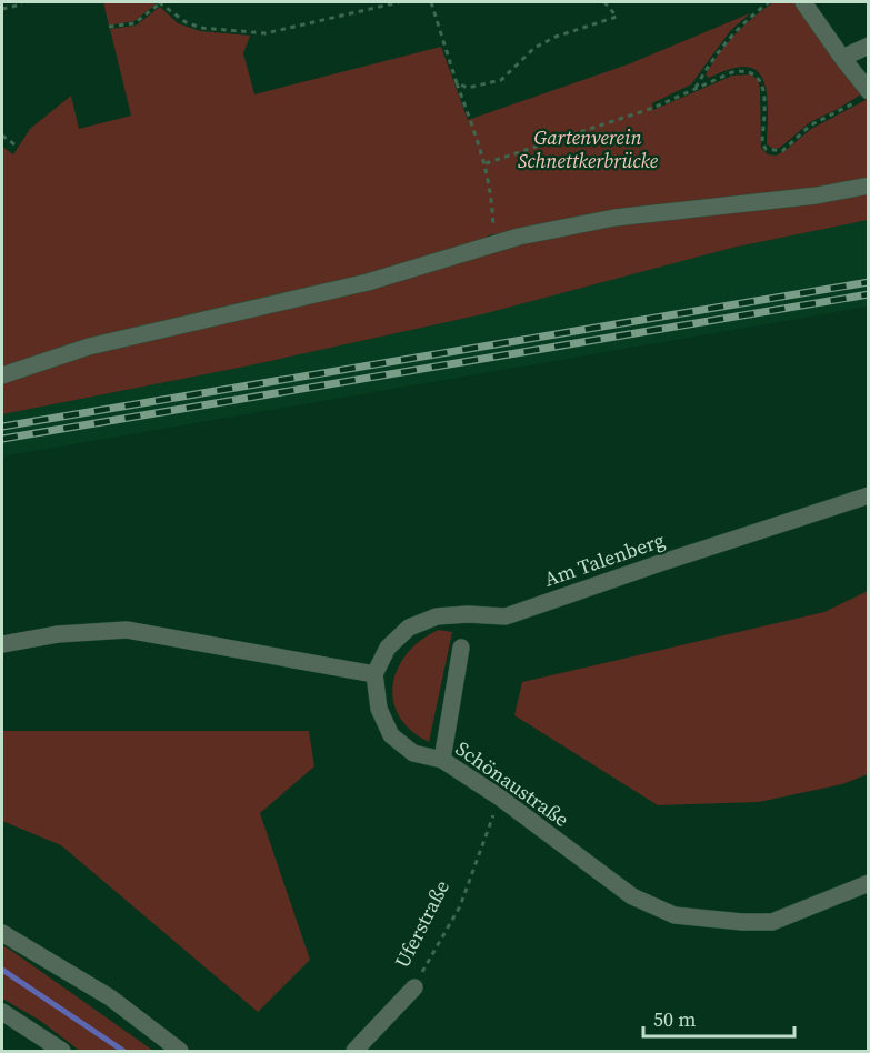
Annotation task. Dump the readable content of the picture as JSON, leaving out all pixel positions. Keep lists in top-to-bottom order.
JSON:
{
  "streets": {
    "street": ["Am Talenberg", "Schönaustraße", "Uferstraße"]
  },
  "crossings": [
    ["Am Talenberg", "Schönaustraße"],
    ["Schönaustraße", "Uferstraße"]
  ],
  "parks": ["Gartenverein Schnettkerbrücke"],
  "scale_bar": "50 m"
}
